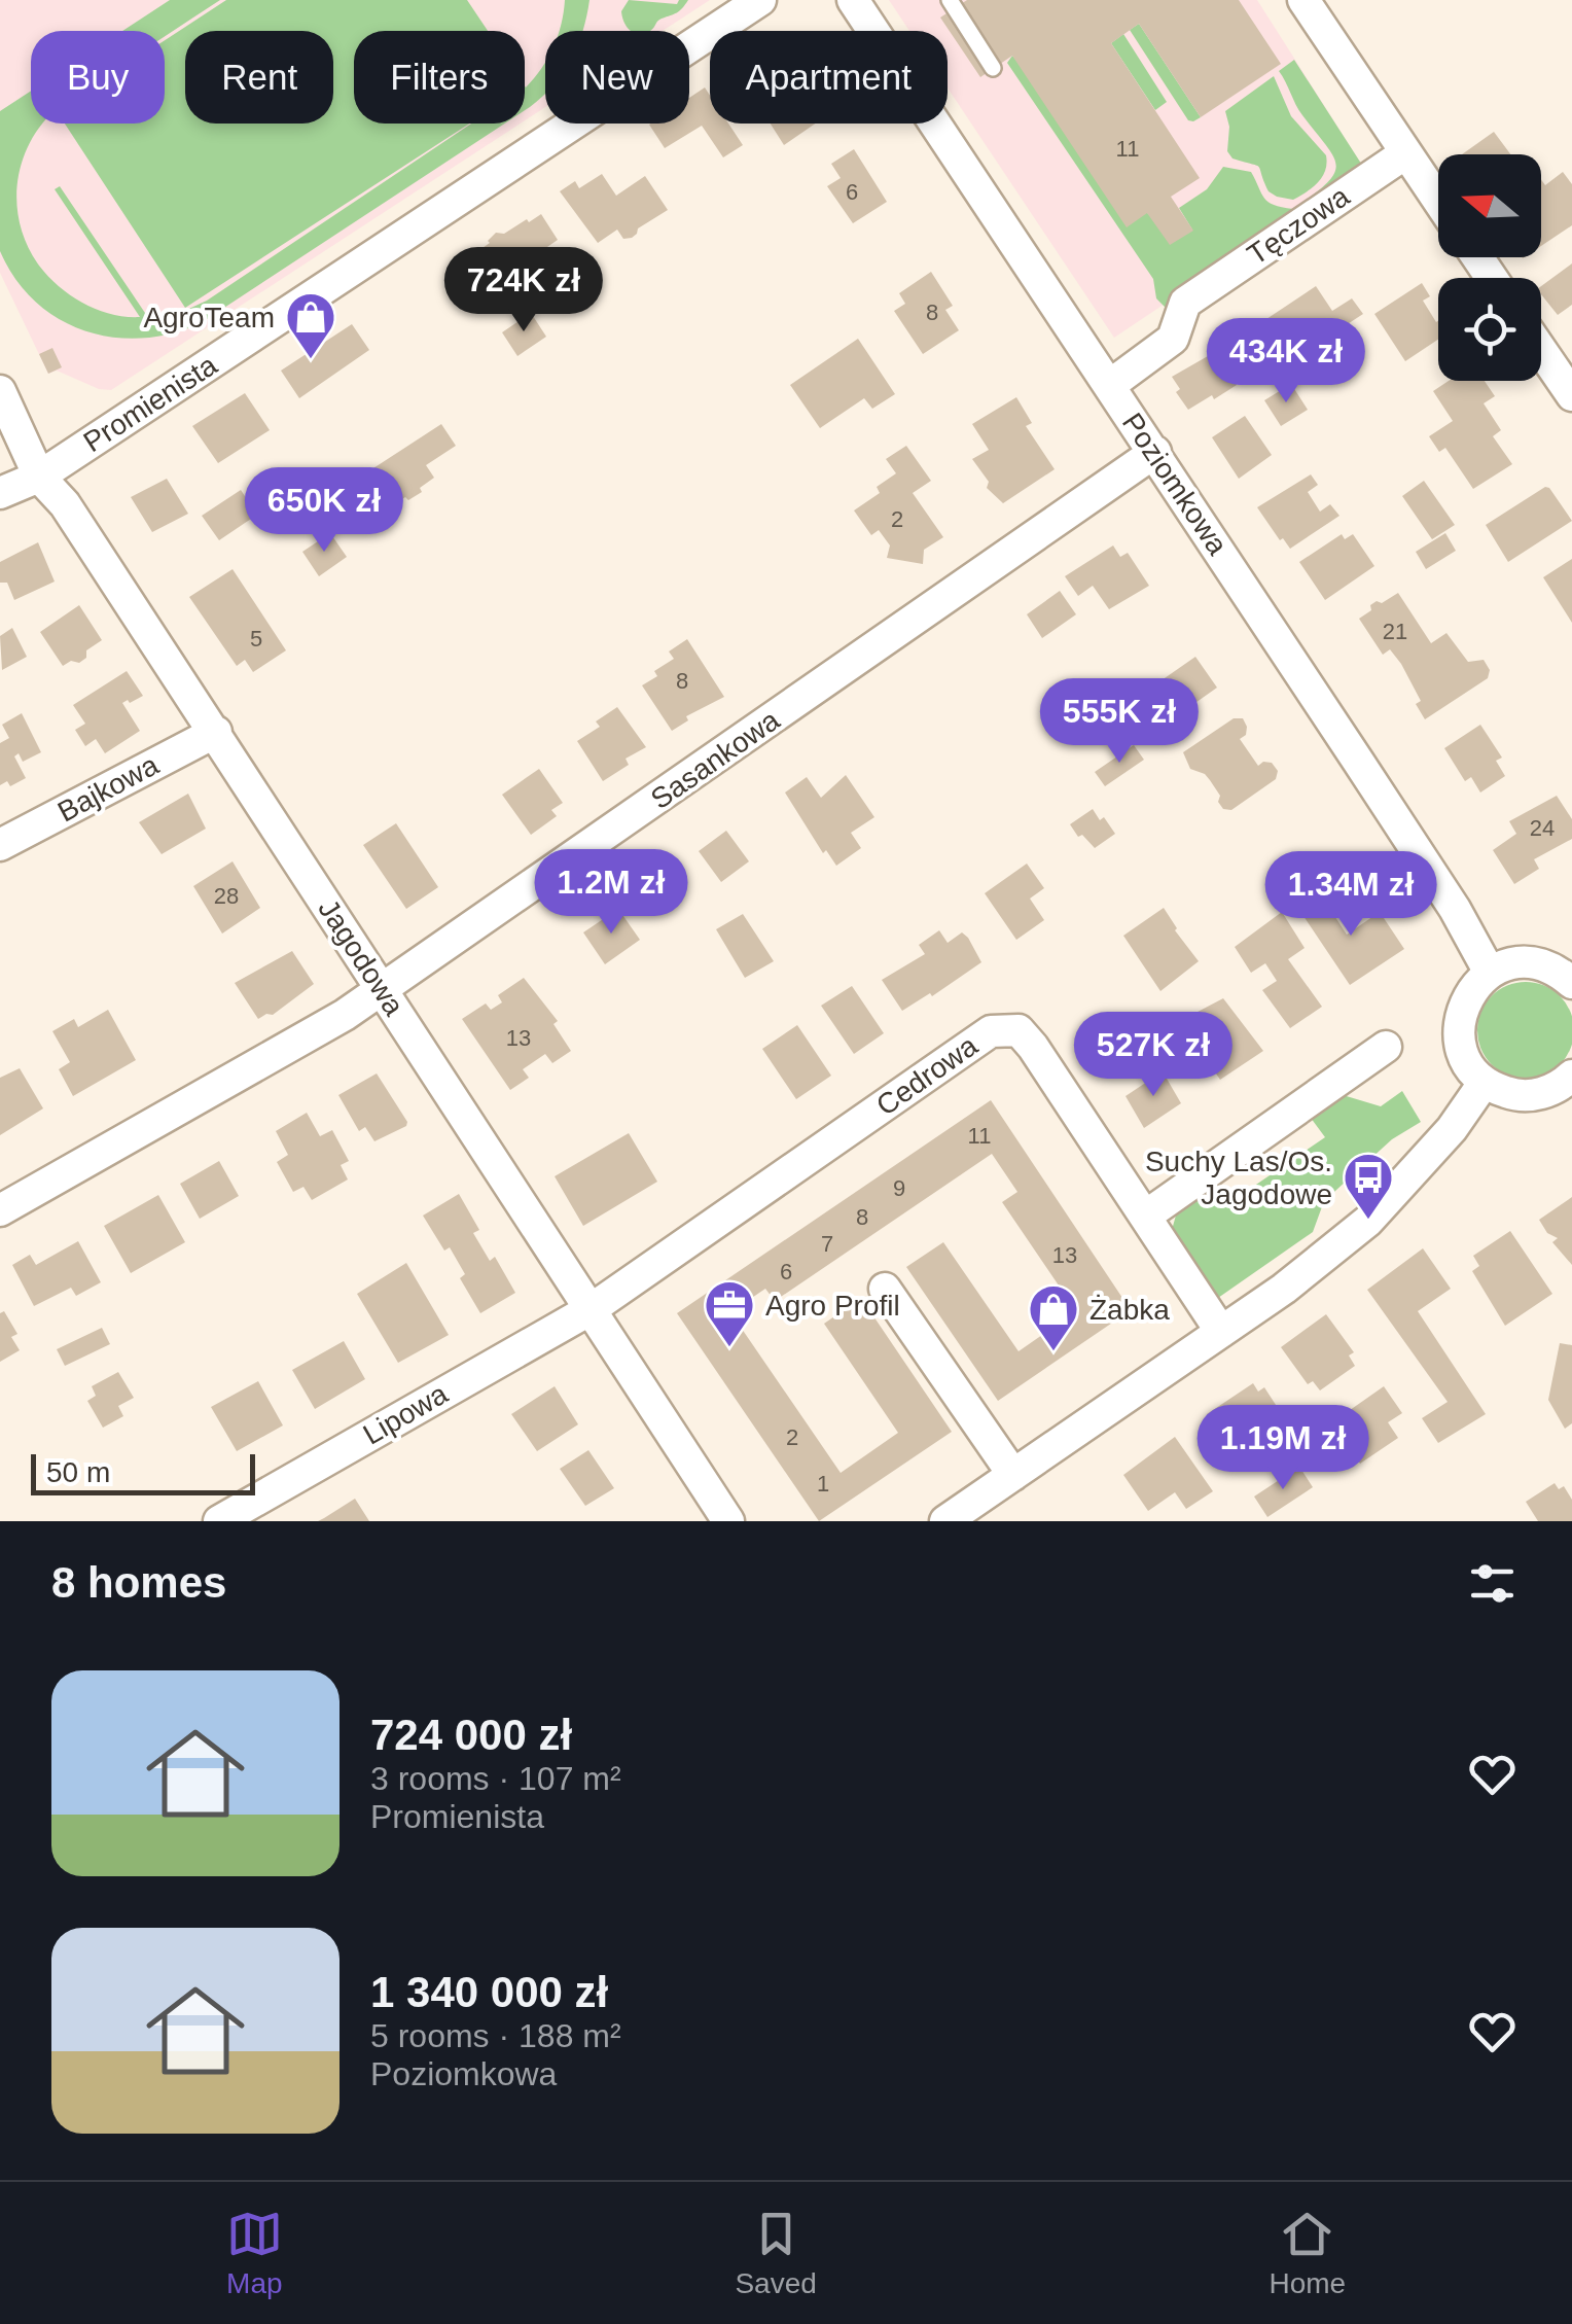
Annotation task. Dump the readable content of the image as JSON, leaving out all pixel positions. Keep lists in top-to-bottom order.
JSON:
{
  "streets": {
    "street": [
      "Tęczowa",
      "Promienista",
      "Poziomkowa",
      "Sasankowa",
      "Bajkowa",
      "Jagodowa",
      "Cedrowa",
      "Lipowa"
    ]
  },
  "crossings": [
    ["Tęczowa", "Poziomkowa"],
    ["Promienista", "Jagodowa"],
    ["Poziomkowa", "Sasankowa"],
    ["Sasankowa", "Jagodowa"],
    ["Bajkowa", "Jagodowa"],
    ["Jagodowa", "Cedrowa"],
    ["Jagodowa", "Lipowa"],
    ["Cedrowa", "Lipowa"]
  ],
  "places": {
    "shop": ["AgroTeam", "Żabka"],
    "bus stop": ["Suchy Las/Os. Jagodowe"],
    "office": ["Agro Profil"]
  },
  "house_numbers": [
    "11",
    "6",
    "8",
    "2",
    "21",
    "5",
    "8",
    "24",
    "28",
    "13",
    "11",
    "9",
    "8",
    "7",
    "13",
    "6",
    "2",
    "1"
  ],
  "scale_bar": "50 m",
  "north": "left",
  "page": {
    "chip": [
      "Buy",
      "Rent",
      "Filters",
      "New",
      "Apartment"
    ],
    "price": [
      "724K zł",
      "434K zł",
      "650K zł",
      "555K zł",
      "1.2M zł",
      "1.34M zł",
      "527K zł",
      "1.19M zł"
    ],
    "scale": "50 m",
    "heading": "8 homes",
    "list": [
      {
        "name": "724 000 zł",
        "note": "3 rooms · 107 m² · Promienista"
      },
      {
        "name": "1 340 000 zł",
        "note": "5 rooms · 188 m² · Poziomkowa"
      }
    ],
    "tabs": ["Map", "Saved", "Home"]
  }
}
